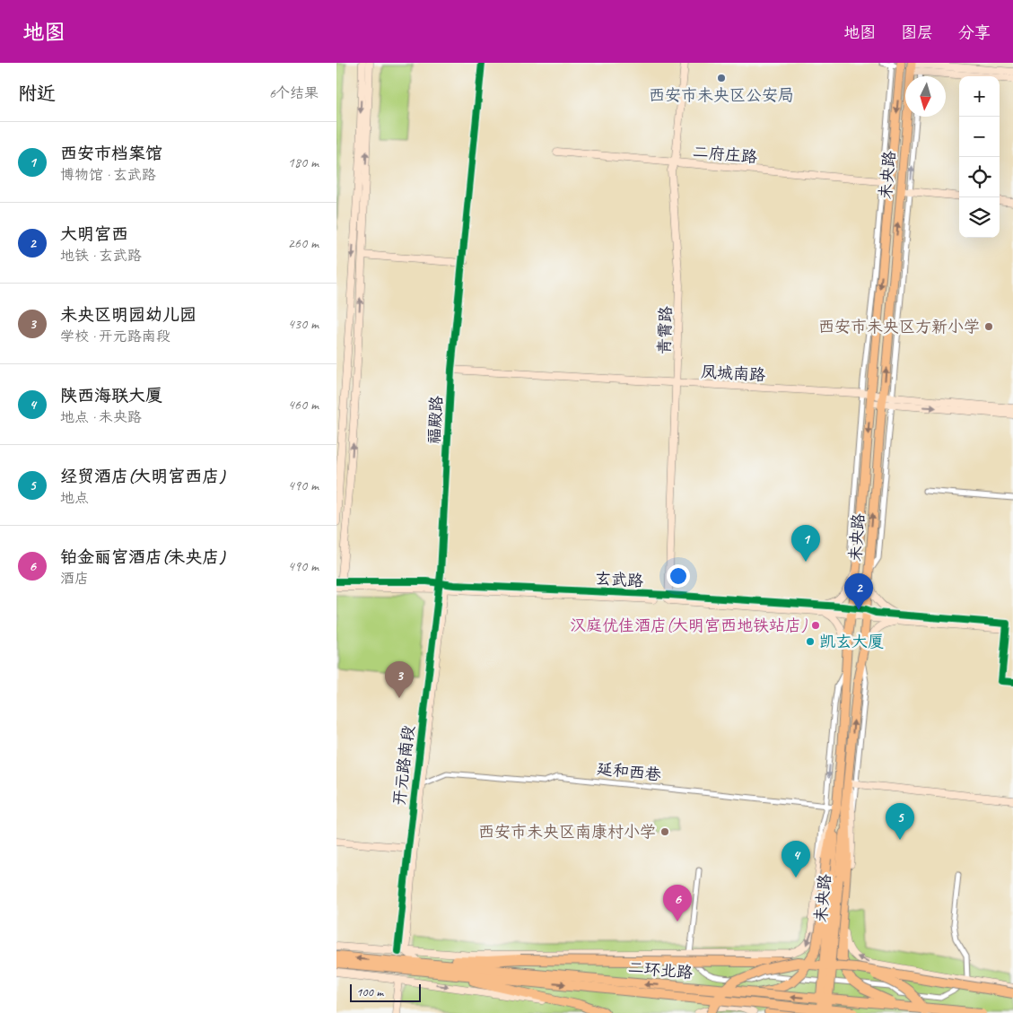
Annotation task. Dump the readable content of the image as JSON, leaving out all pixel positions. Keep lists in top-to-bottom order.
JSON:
{
  "streets": {
    "highway": ["二环北路"],
    "main road": ["未央路"],
    "street": [
      "二府庄路",
      "青霄路",
      "凤城南路",
      "福殿路",
      "玄武路",
      "开元路南段",
      "延和西巷"
    ]
  },
  "crossings": [
    ["二府庄路", "未央路"],
    ["二府庄路", "青霄路"],
    ["未央路", "凤城南路"],
    ["未央路", "玄武路"],
    ["未央路", "延和西巷"],
    ["青霄路", "凤城南路"],
    ["青霄路", "玄武路"],
    ["凤城南路", "福殿路"],
    ["福殿路", "玄武路"],
    ["福殿路", "开元路南段"],
    ["玄武路", "开元路南段"],
    ["开元路南段", "延和西巷"]
  ],
  "places": [
    "西安市未央区公安局",
    "西安市未央区方新小学",
    "汉庭优佳酒店(大明宫西地铁站店)",
    "凯玄大厦",
    "西安市未央区南康村小学"
  ],
  "scale_bar": "100 m",
  "north": "bottom",
  "page": {
    "header": "地图",
    "nav": ["地图", "图层", "分享"],
    "heading": ["附近", "6个结果"],
    "map_buttons": ["+", "−"],
    "list": [
      {
        "mark": "1",
        "name": "西安市档案馆",
        "note": "博物馆 · 玄武路",
        "value": "180 m"
      },
      {
        "mark": "2",
        "name": "大明宫西",
        "note": "地铁 · 玄武路",
        "value": "260 m"
      },
      {
        "mark": "3",
        "name": "未央区明园幼儿园",
        "note": "学校 · 开元路南段",
        "value": "430 m"
      },
      {
        "mark": "4",
        "name": "陕西海联大厦",
        "note": "地点 · 未央路",
        "value": "460 m"
      },
      {
        "mark": "5",
        "name": "经贸酒店(大明宫西店)",
        "note": "地点",
        "value": "490 m"
      },
      {
        "mark": "6",
        "name": "铂金丽宫酒店(未央店)",
        "note": "酒店",
        "value": "490 m"
      }
    ],
    "pins": [
      "1",
      "2",
      "3",
      "5",
      "4",
      "6"
    ],
    "scale": "100 m"
  }
}
